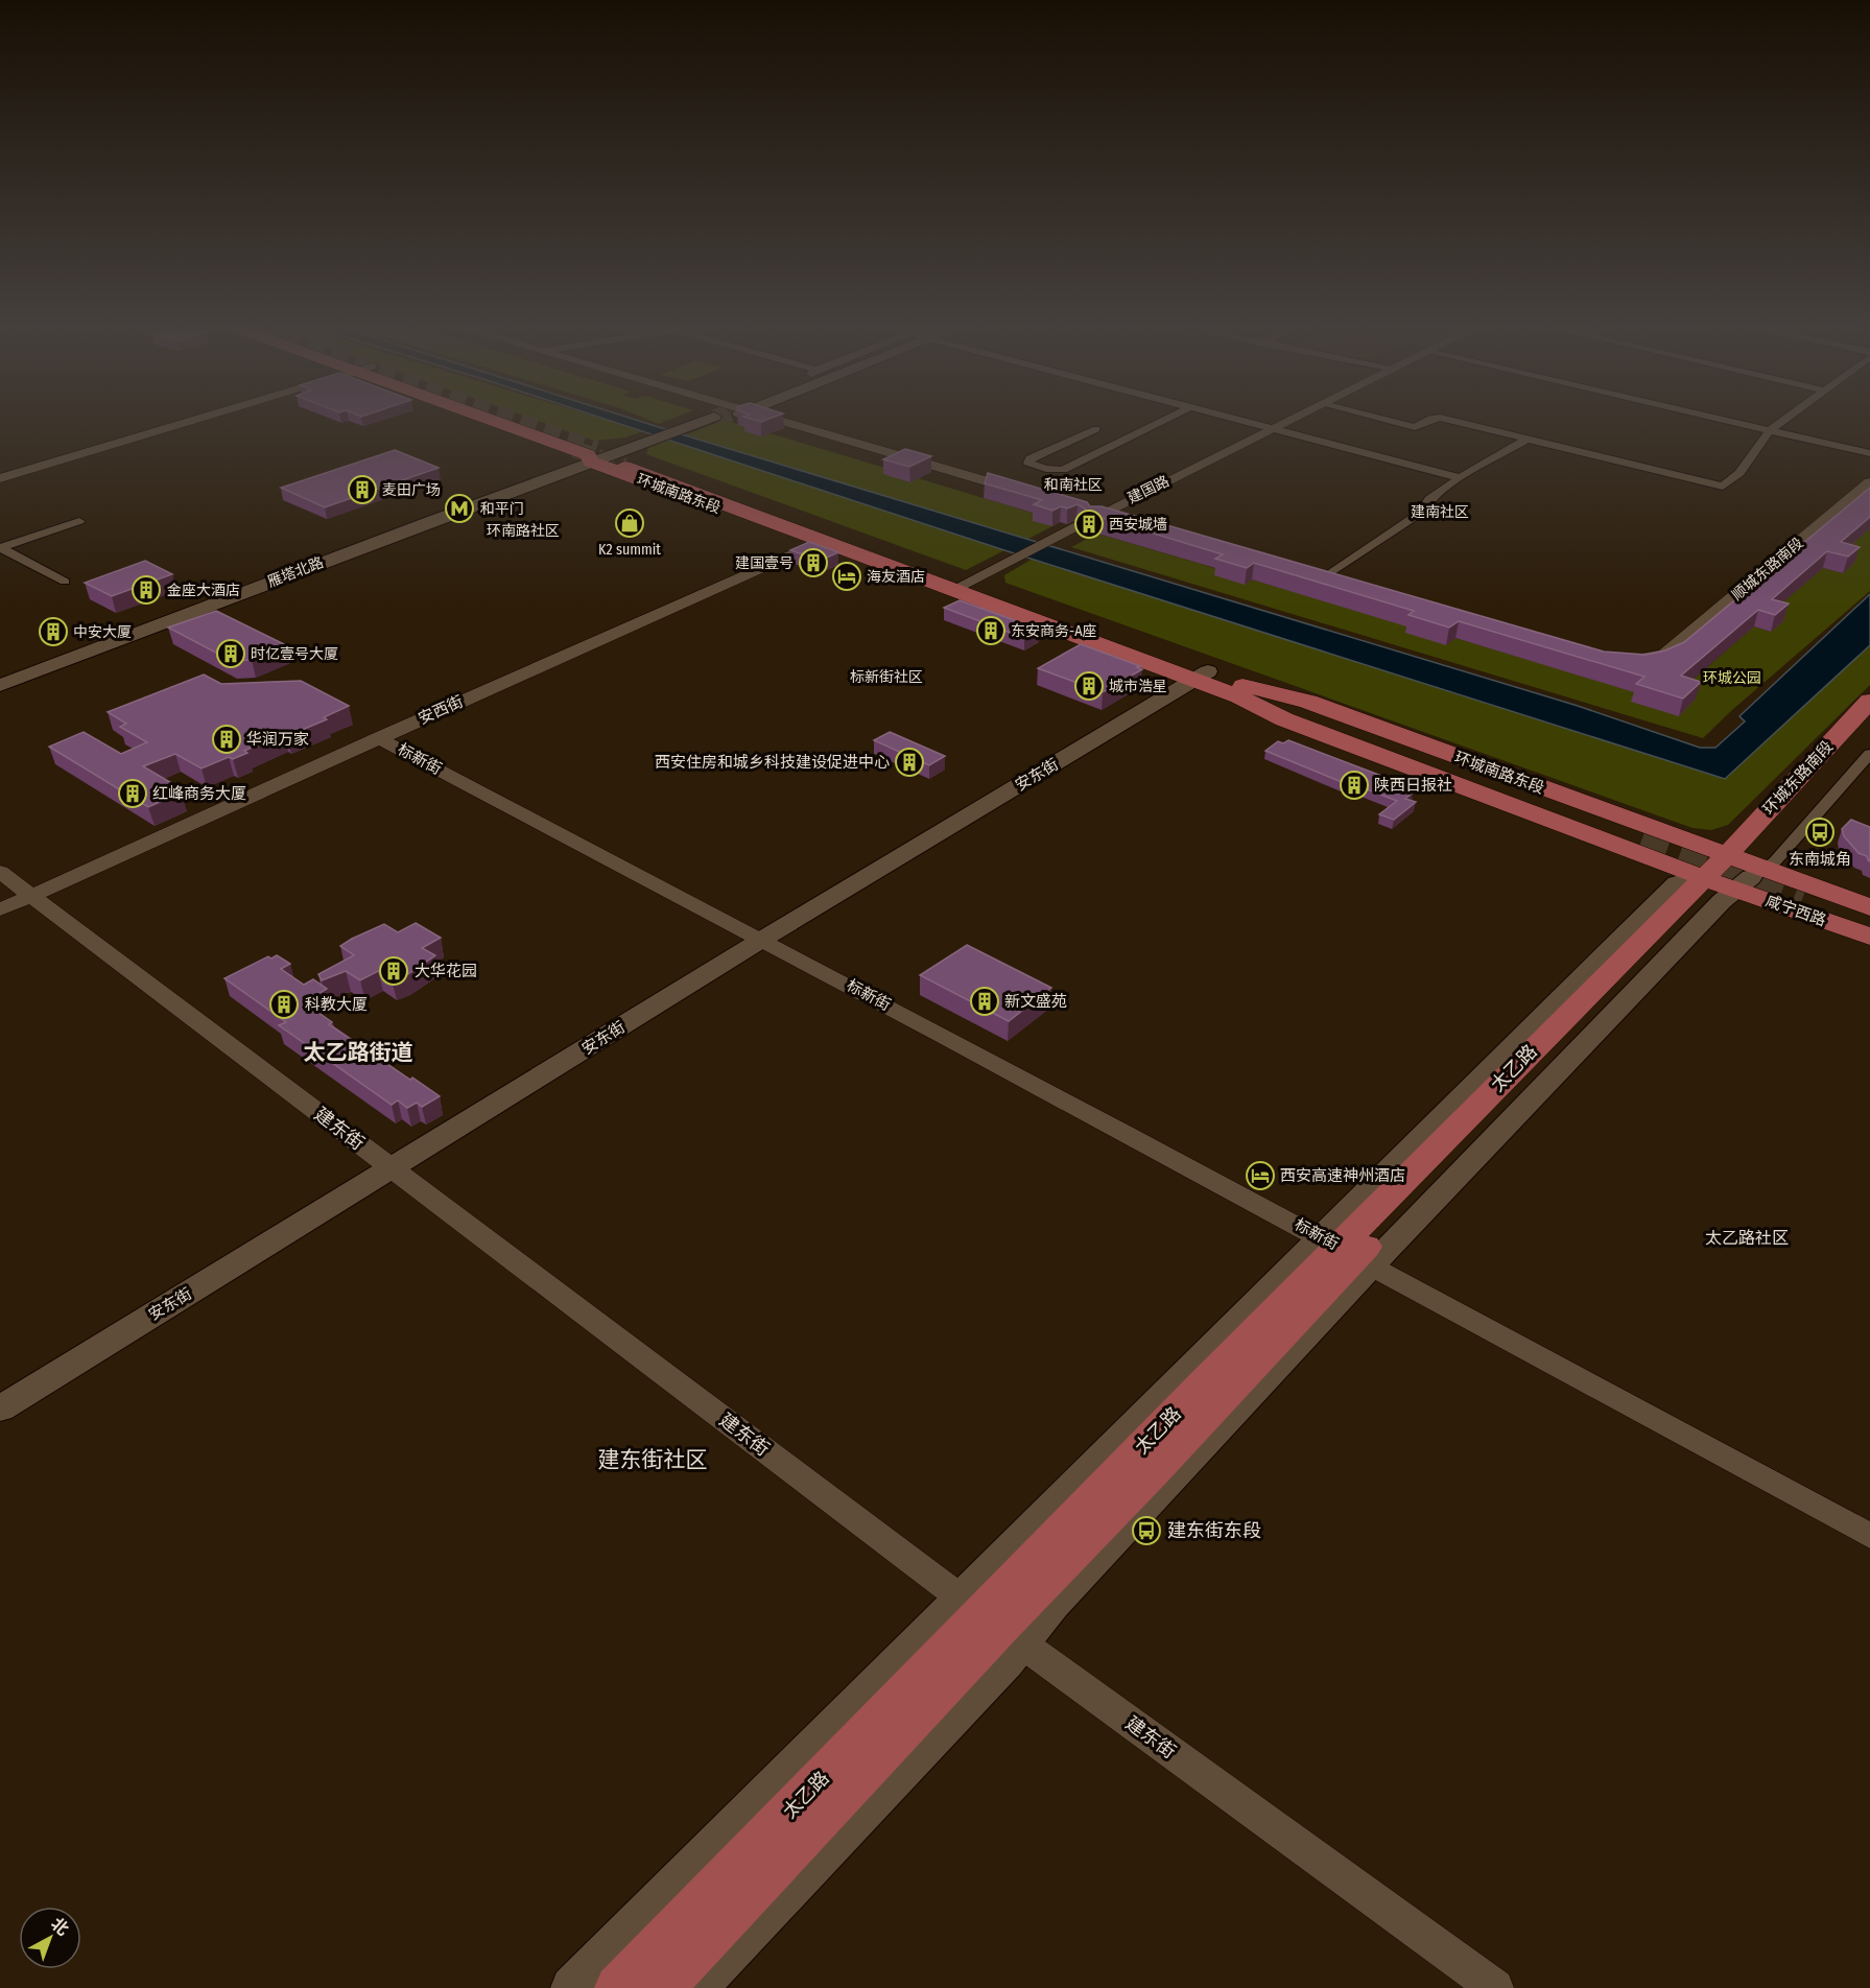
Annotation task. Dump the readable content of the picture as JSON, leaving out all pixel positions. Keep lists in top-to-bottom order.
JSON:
{
  "streets": {
    "main road": [
      "环城南路东段",
      "雁塔北路",
      "安东街",
      "环城东路南段",
      "咸宁西路",
      "太乙路"
    ],
    "street": [
      "建国路",
      "顺城东路南段",
      "安西街",
      "标新街",
      "建东街"
    ]
  },
  "crossings": [
    ["环城南路东段", "雁塔北路"],
    ["环城南路东段", "安西街"],
    ["环城南路东段", "安东街"],
    ["环城南路东段", "环城东路南段"],
    ["环城南路东段", "咸宁西路"],
    ["环城南路东段", "太乙路"],
    ["安西街", "标新街"],
    ["安西街", "建东街"],
    ["标新街", "安东街"],
    ["标新街", "太乙路"],
    ["安东街", "建东街"],
    ["环城东路南段", "咸宁西路"],
    ["环城东路南段", "太乙路"],
    ["咸宁西路", "太乙路"],
    ["太乙路", "建东街"]
  ],
  "districts": [
    "和南社区",
    "建南社区",
    "环南路社区",
    "标新街社区",
    "太乙路街道",
    "太乙路社区",
    "建东街社区"
  ],
  "parks": ["环城公园"],
  "places": {
    "building": [
      "麦田广场",
      "西安城墙",
      "建国壹号",
      "金座大酒店",
      "东安商务-A座",
      "中安大厦",
      "时亿壹号大厦",
      "城市浩星",
      "华润万家",
      "西安住房和城乡科技建设促进中心",
      "陕西日报社",
      "红峰商务大厦",
      "大华花园",
      "新文盛苑",
      "科教大厦"
    ],
    "metro station": ["和平门"],
    "shop": ["K2 summit"],
    "hotel": ["海友酒店", "西安高速神州酒店"],
    "bus stop": ["东南城角", "建东街东段"]
  },
  "north": "top right"
}
